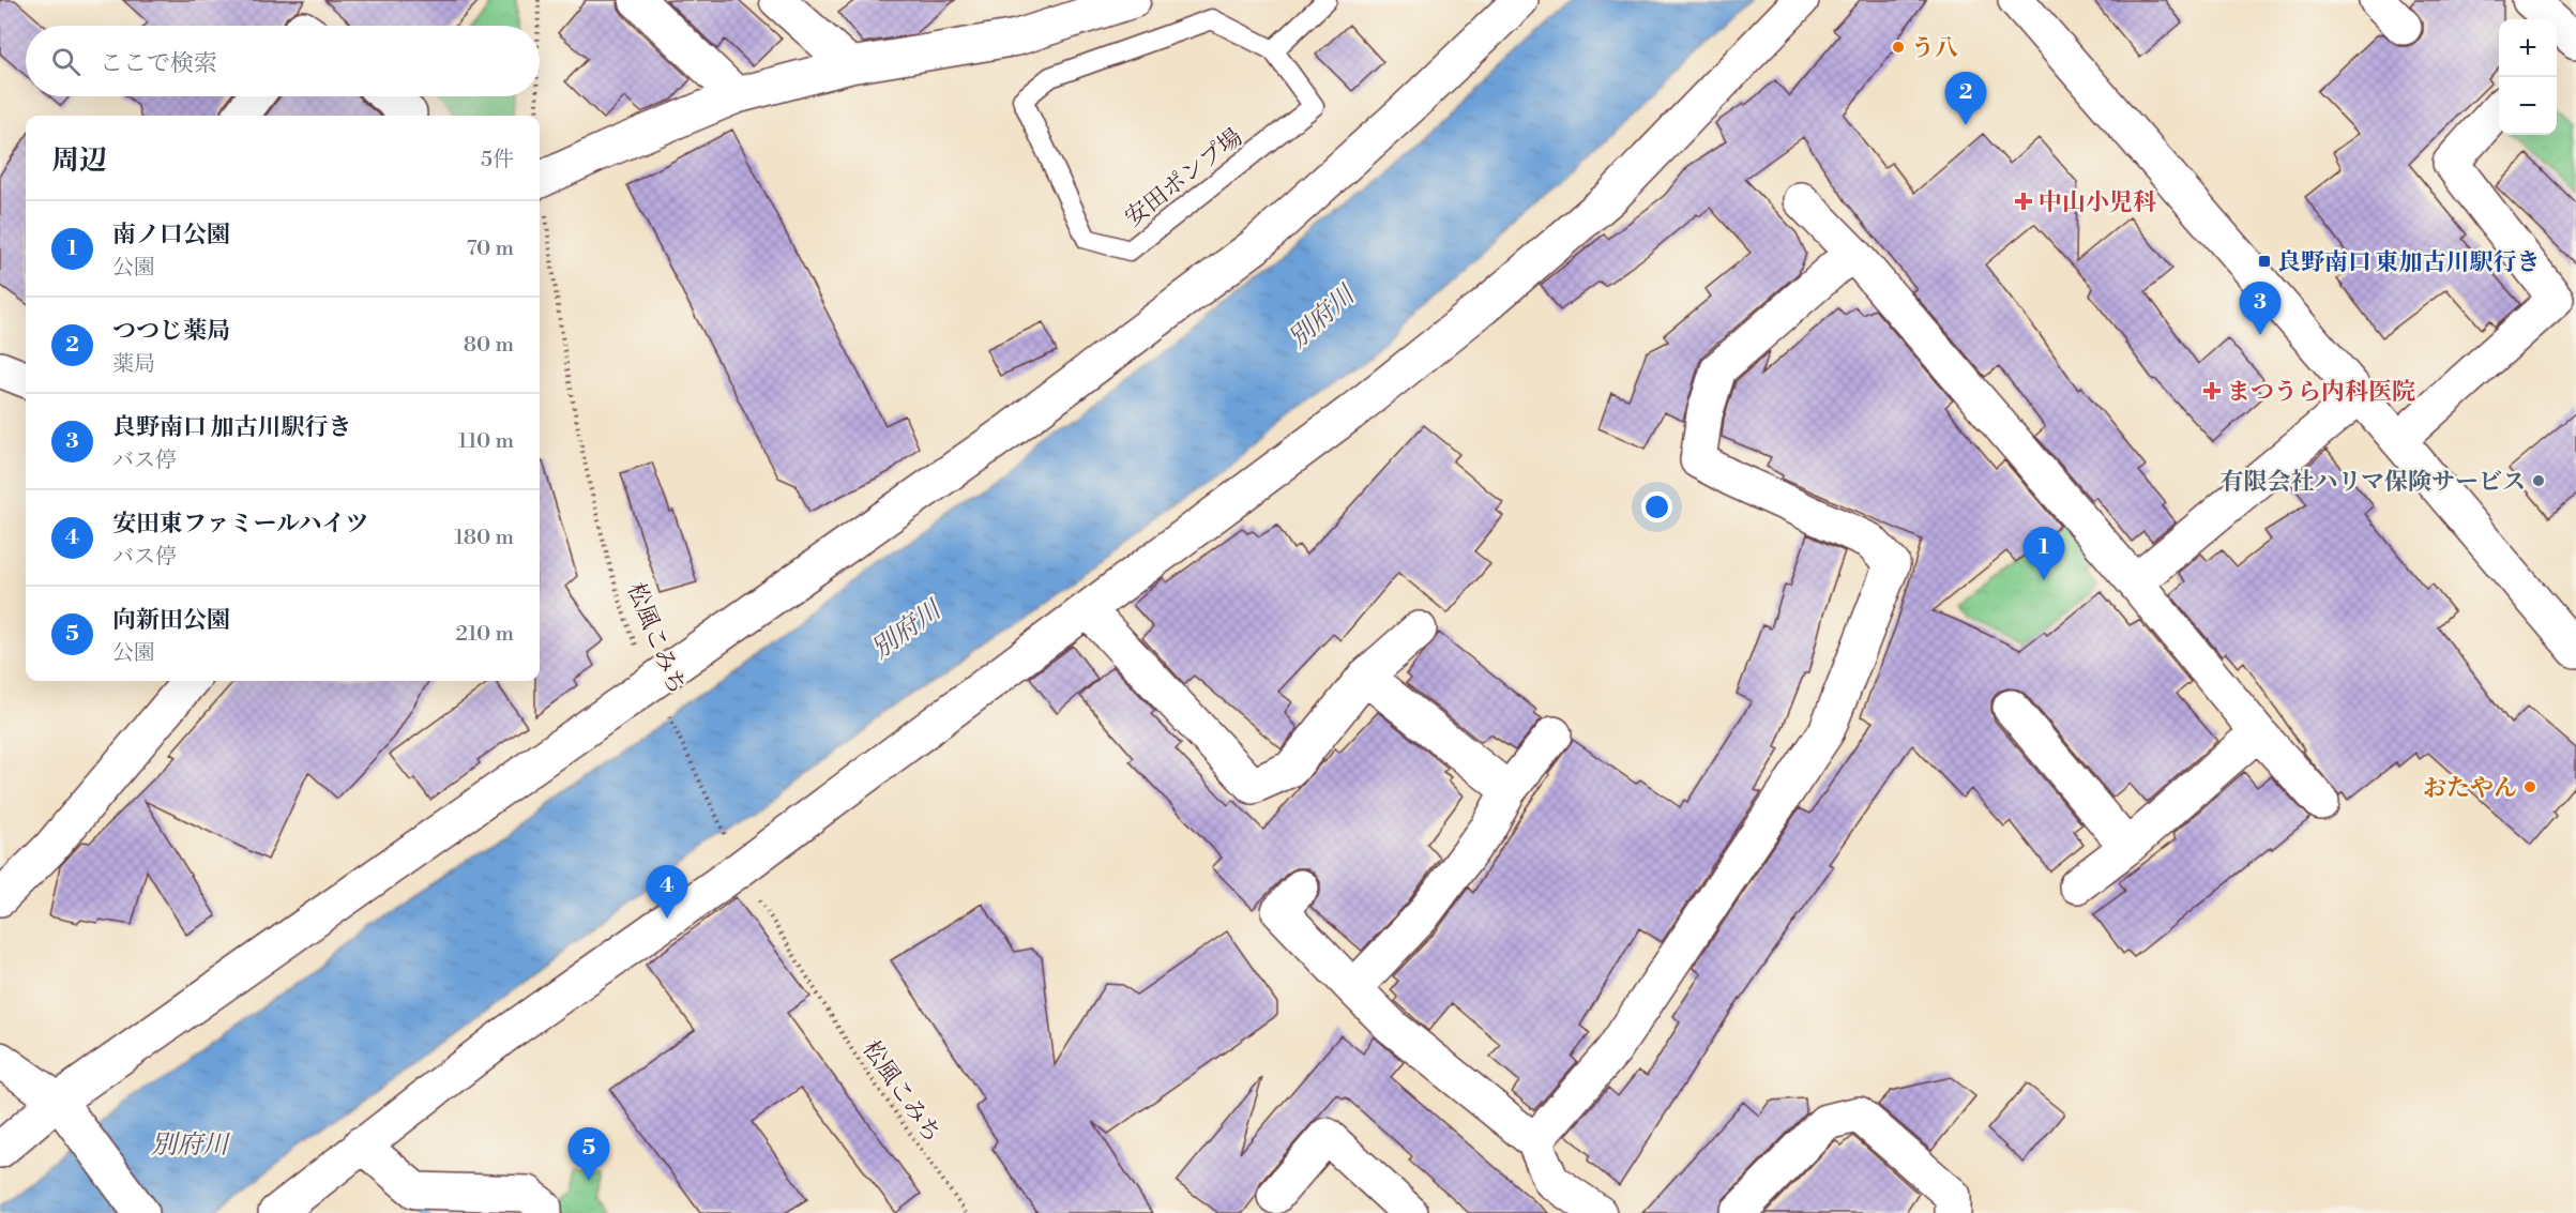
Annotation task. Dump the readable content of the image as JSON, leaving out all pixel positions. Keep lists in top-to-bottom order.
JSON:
{
  "streets": {
    "lane": ["安田ポンプ場"],
    "path": ["松風こみち"]
  },
  "water": ["別府川"],
  "places": {
    "other": ["う八", "有限会社ハリマ保険サービス", "おたやん"],
    "health": ["中山小児科", "まつうら内科医院"],
    "transit": ["良野南口 東加古川駅行き"]
  },
  "page": {
    "map_buttons": ["+", "−"],
    "search": "ここで検索",
    "pins": [
      "2",
      "3",
      "1",
      "4",
      "5"
    ],
    "heading": ["周辺", "5件"],
    "list": [
      {
        "mark": "1",
        "name": "南ノ口公園",
        "note": "公園",
        "value": "70 m"
      },
      {
        "mark": "2",
        "name": "つつじ薬局",
        "note": "薬局",
        "value": "80 m"
      },
      {
        "mark": "3",
        "name": "良野南口 加古川駅行き",
        "note": "バス停",
        "value": "110 m"
      },
      {
        "mark": "4",
        "name": "安田東ファミールハイツ",
        "note": "バス停",
        "value": "180 m"
      },
      {
        "mark": "5",
        "name": "向新田公園",
        "note": "公園",
        "value": "210 m"
      }
    ]
  }
}
